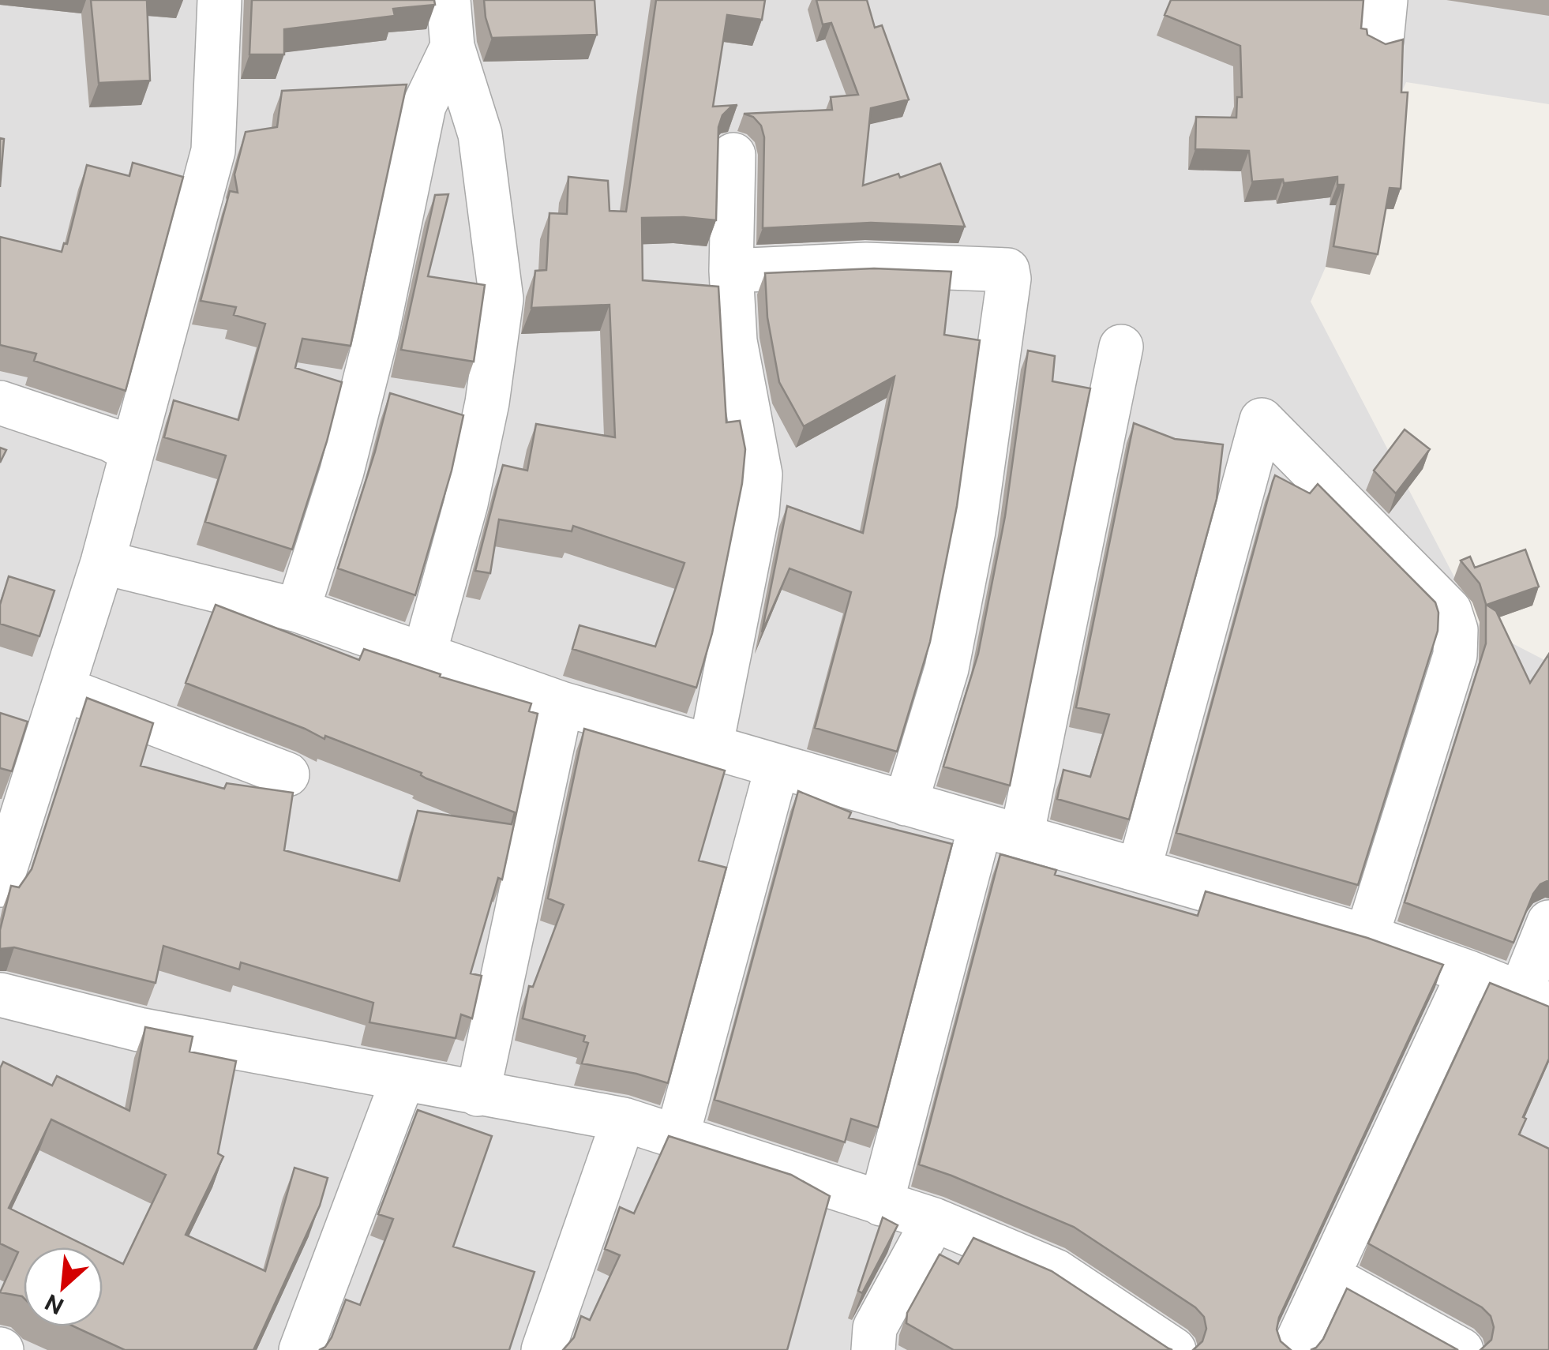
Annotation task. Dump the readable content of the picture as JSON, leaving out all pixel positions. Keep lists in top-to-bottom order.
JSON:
{
  "north": "bottom left"
}
